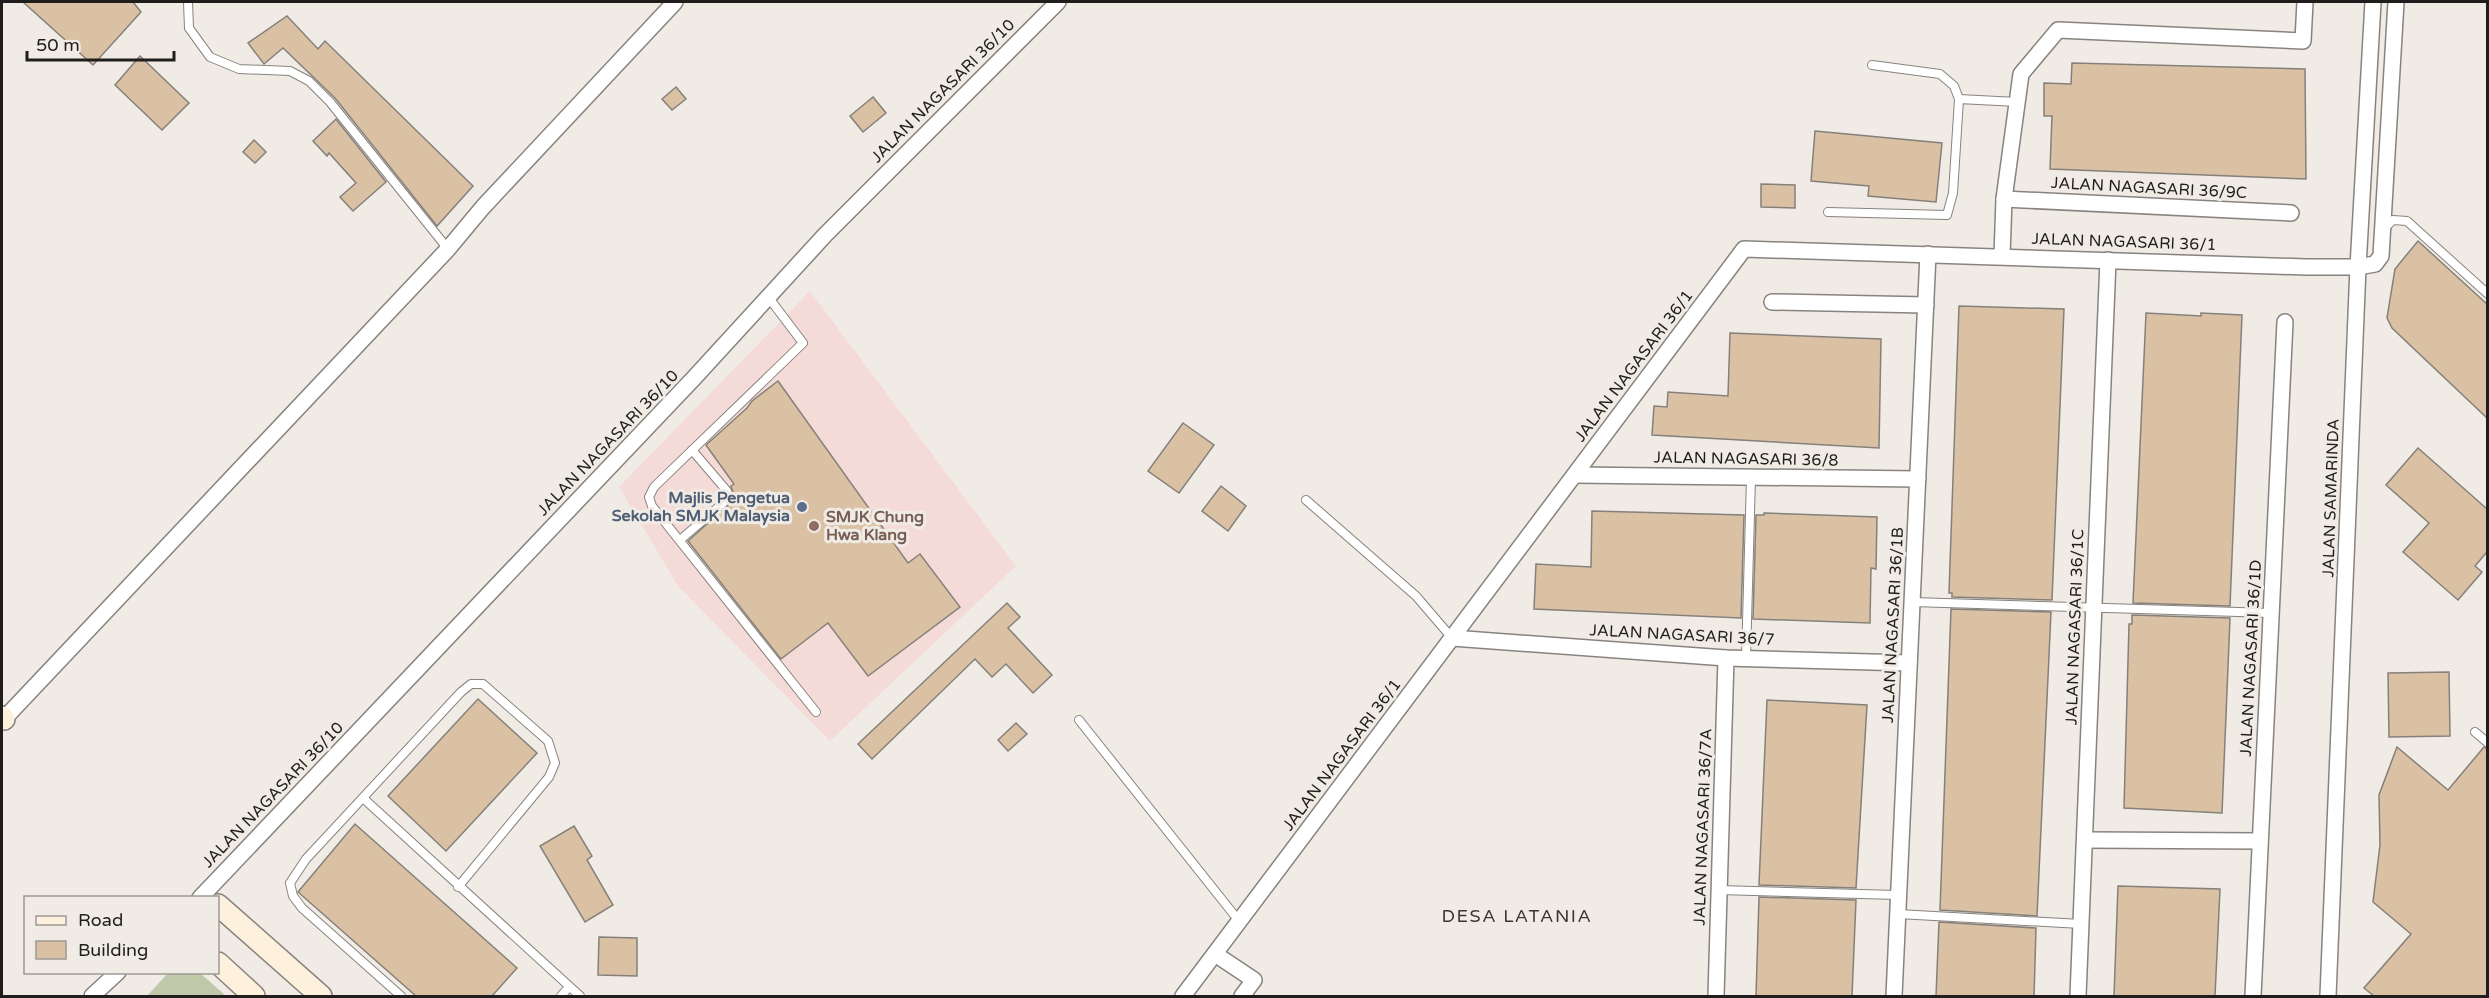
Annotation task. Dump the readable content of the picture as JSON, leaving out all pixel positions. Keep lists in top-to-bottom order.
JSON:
{
  "streets": {
    "street": [
      "JALAN NAGASARI 36/10",
      "JALAN NAGASARI 36/9C",
      "JALAN NAGASARI 36/1",
      "JALAN NAGASARI 36/8",
      "JALAN SAMARINDA",
      "JALAN NAGASARI 36/1B",
      "JALAN NAGASARI 36/1C",
      "JALAN NAGASARI 36/7",
      "JALAN NAGASARI 36/1D",
      "JALAN NAGASARI 36/7A"
    ]
  },
  "crossings": [
    ["JALAN NAGASARI 36/1", "JALAN NAGASARI 36/8"],
    ["JALAN NAGASARI 36/1", "JALAN SAMARINDA"],
    ["JALAN NAGASARI 36/1", "JALAN NAGASARI 36/1B"],
    ["JALAN NAGASARI 36/1", "JALAN NAGASARI 36/1C"],
    ["JALAN NAGASARI 36/1", "JALAN NAGASARI 36/7"],
    ["JALAN NAGASARI 36/8", "JALAN NAGASARI 36/1B"],
    ["JALAN NAGASARI 36/1B", "JALAN NAGASARI 36/7"],
    ["JALAN NAGASARI 36/7", "JALAN NAGASARI 36/7A"]
  ],
  "districts": ["DESA LATANIA"],
  "places": ["Majlis Pengetua Sekolah SMJK Malaysia", "SMJK Chung Hwa Klang"],
  "legend": ["Road", "Building"],
  "scale_bar": "50 m"
}
